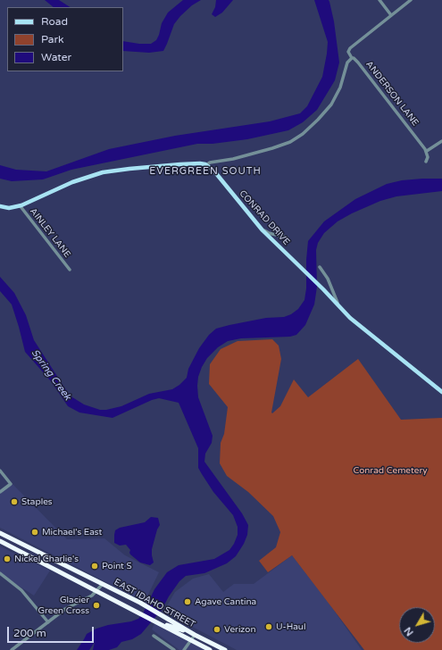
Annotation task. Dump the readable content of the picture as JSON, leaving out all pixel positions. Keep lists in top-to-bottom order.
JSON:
{
  "streets": {
    "highway": ["EAST IDAHO STREET"],
    "main road": ["CONRAD DRIVE"],
    "street": ["ANDERSON LANE", "AINLEY LANE"]
  },
  "districts": ["EVERGREEN SOUTH"],
  "water": ["Spring Creek"],
  "parks": ["Conrad Cemetery"],
  "places": [
    "Staples",
    "Michael's East",
    "Nickel Charlie's",
    "Point S",
    "Agave Cantina",
    "Glacier Green Cross",
    "U-Haul",
    "Verizon"
  ],
  "legend": ["Road", "Park", "Water"],
  "scale_bar": "200 m",
  "north": "bottom left"
}
